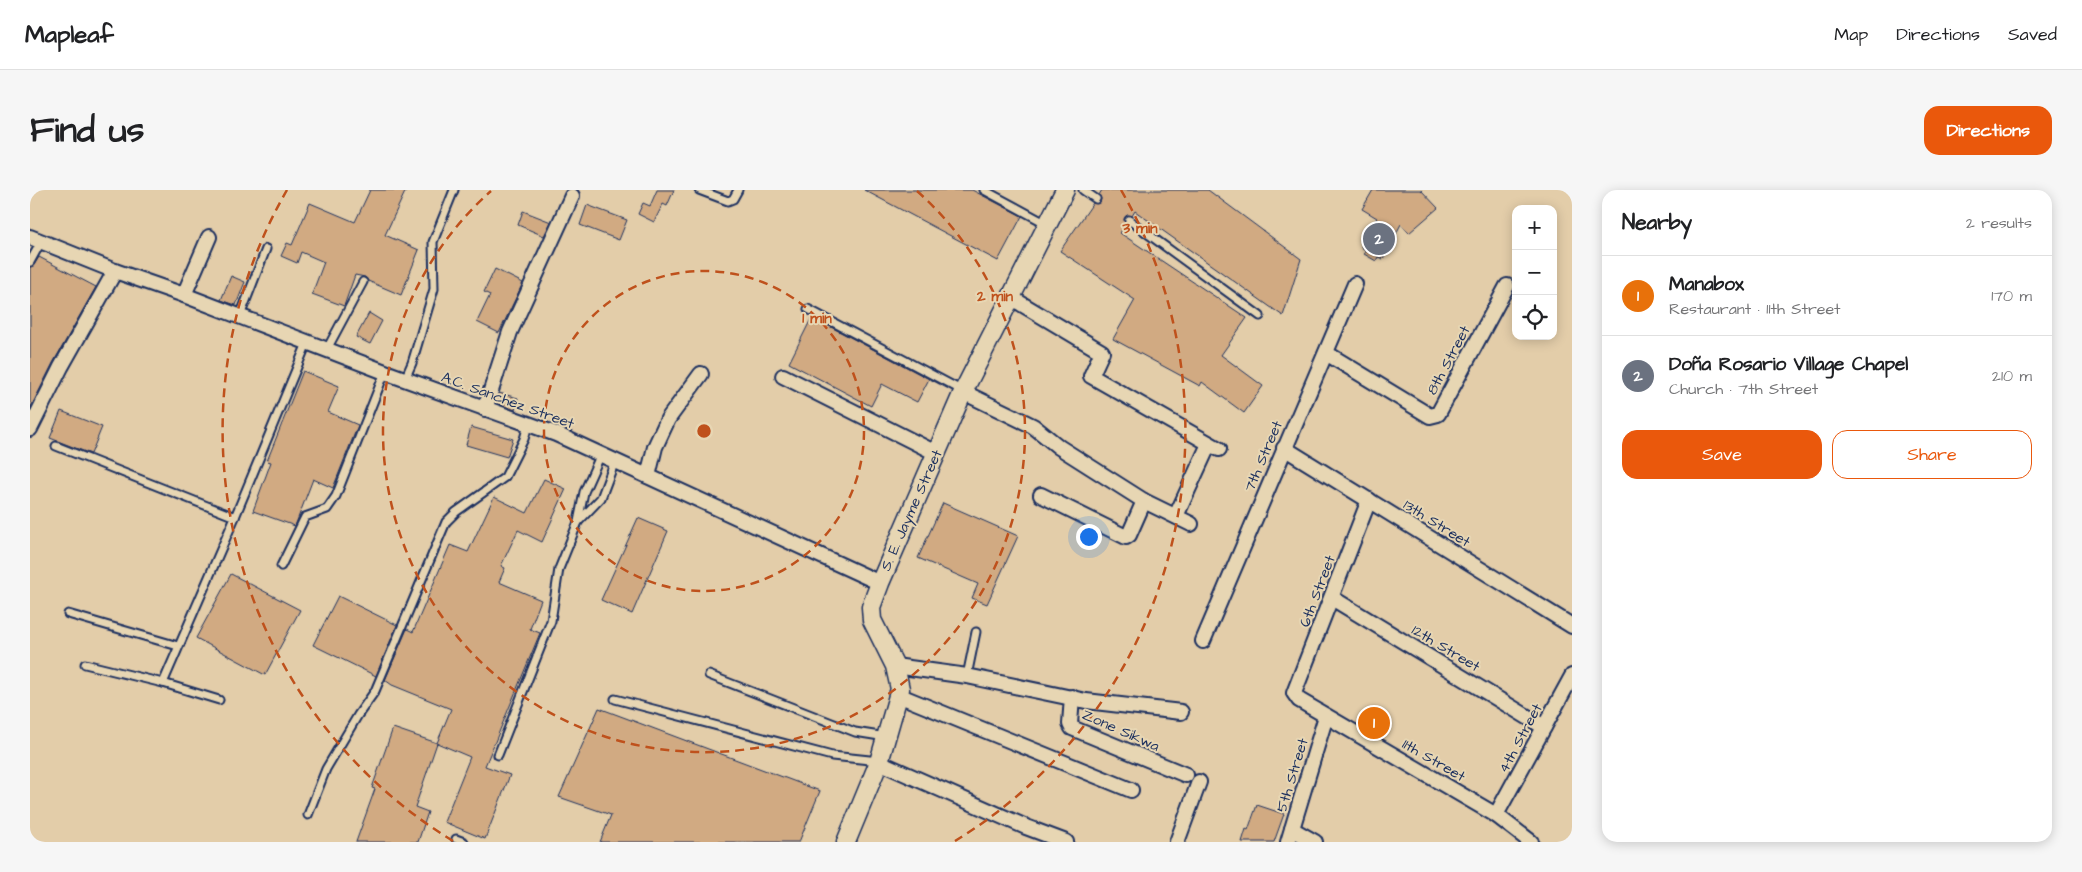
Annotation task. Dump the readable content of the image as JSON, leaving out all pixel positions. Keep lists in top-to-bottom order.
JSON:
{
  "streets": {
    "street": [
      "8th Street",
      "A.C. Sanchez Street",
      "7th Street",
      "S. E. Jayme Street",
      "13th Street",
      "6th Street",
      "12th Street",
      "Zone Sikwa",
      "4th Street",
      "11th Street",
      "5th Street"
    ]
  },
  "crossings": [
    ["8th Street", "7th Street"],
    ["A.C. Sanchez Street", "S. E. Jayme Street"],
    ["7th Street", "13th Street"],
    ["13th Street", "6th Street"],
    ["6th Street", "12th Street"],
    ["6th Street", "11th Street"],
    ["12th Street", "4th Street"],
    ["4th Street", "11th Street"],
    ["11th Street", "5th Street"]
  ],
  "page": {
    "header": "Mapleaf",
    "nav": ["Map", "Directions", "Saved"],
    "title": "Find us",
    "buttons": [
      "Directions",
      ["Save", "Share"]
    ],
    "heading": ["Nearby", "2 results"],
    "map_buttons": ["+", "−"],
    "pins": ["2", "1"],
    "list": [
      {
        "mark": "1",
        "name": "Manabox",
        "note": "Restaurant · 11th Street",
        "value": "170 m"
      },
      {
        "mark": "2",
        "name": "Doña Rosario Village Chapel",
        "note": "Church · 7th Street",
        "value": "210 m"
      }
    ]
  },
  "rings": ["3 min", "2 min", "1 min"]
}
